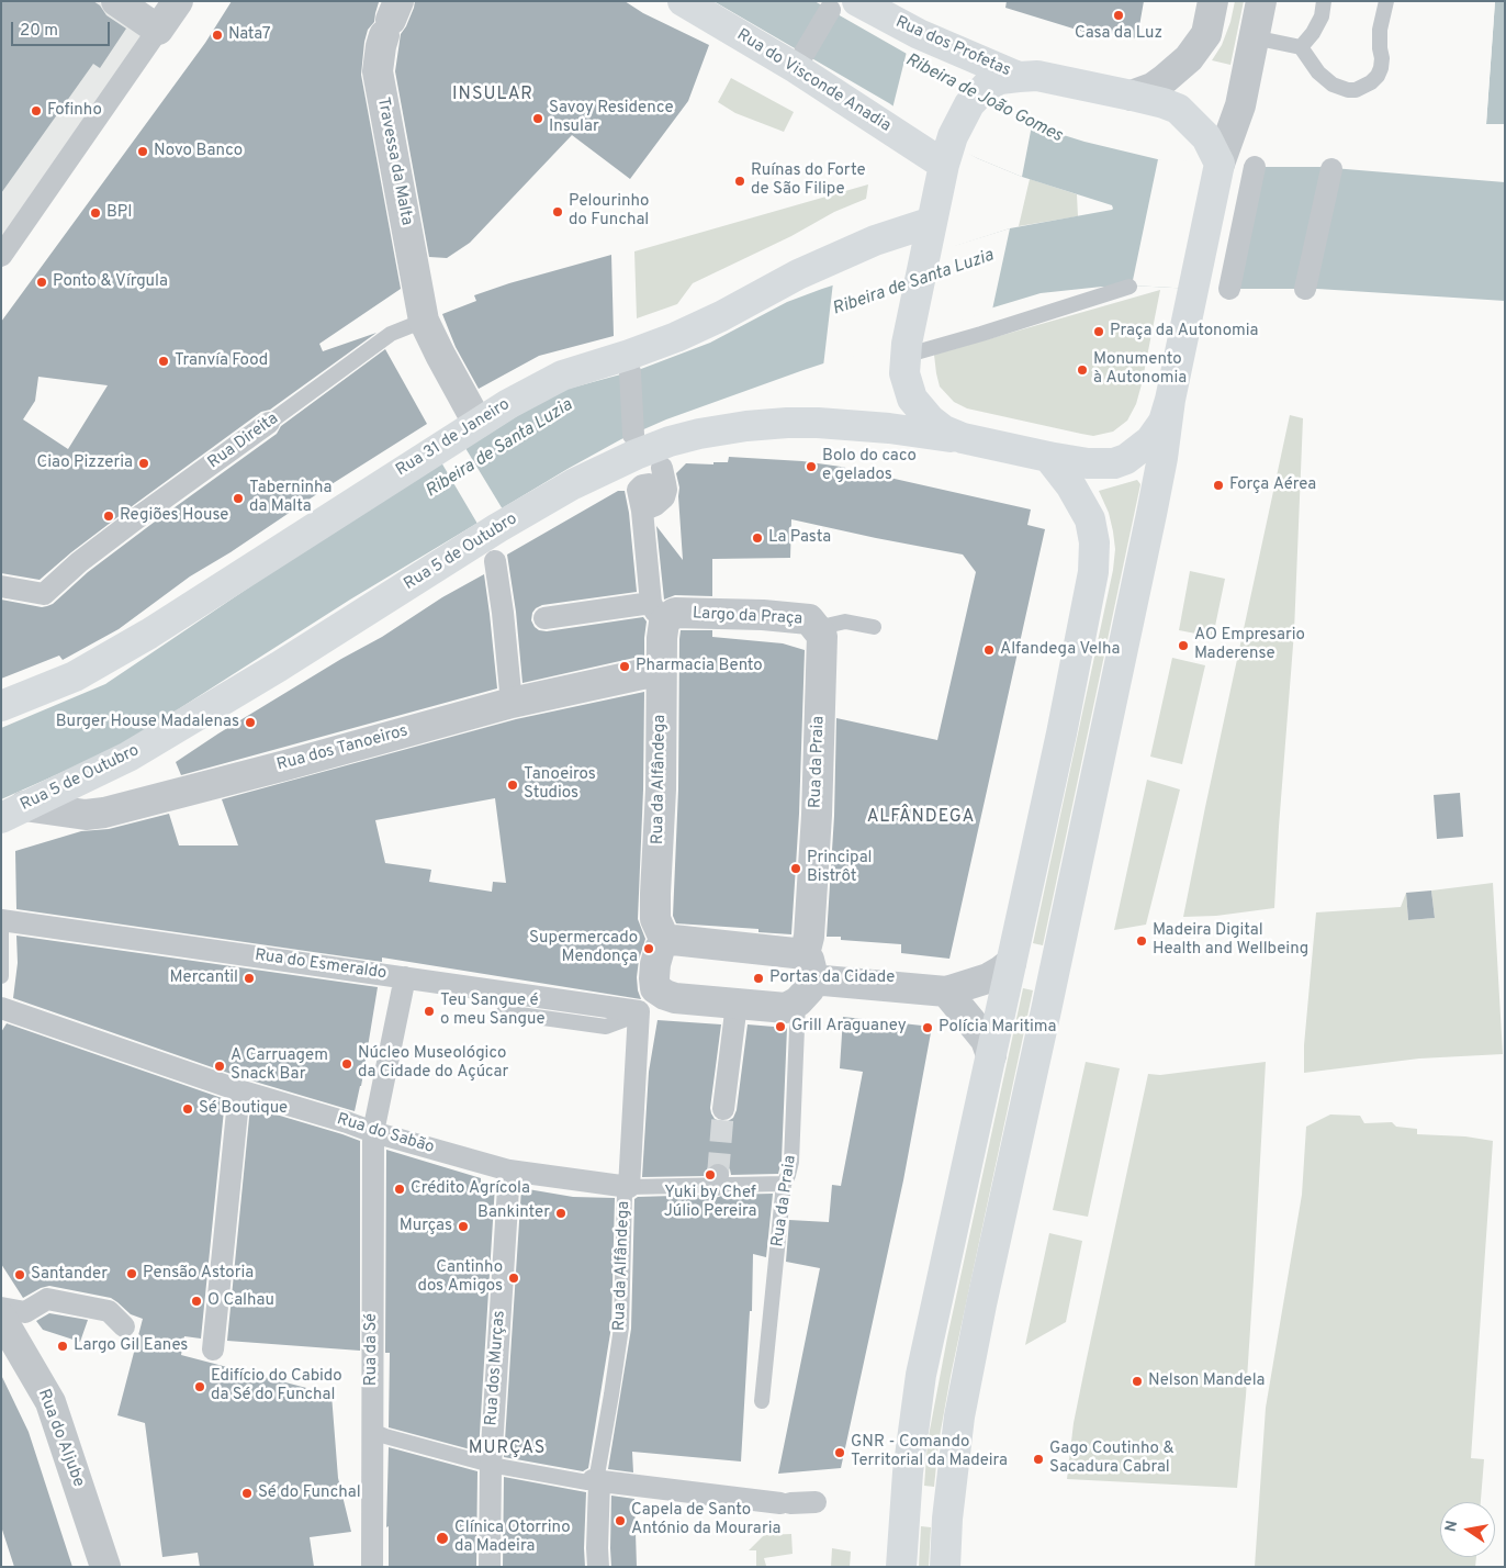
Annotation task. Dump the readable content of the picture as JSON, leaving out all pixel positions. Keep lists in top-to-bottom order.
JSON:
{
  "streets": {
    "main road": [
      "Rua dos Profetas",
      "Rua do Visconde Anadia",
      "Rua 31 de Janeiro",
      "Rua 5 de Outubro"
    ],
    "street": [
      "Travessa da Malta",
      "Rua Direita",
      "Largo da Praça",
      "Rua dos Tanoeiros",
      "Rua da Praia",
      "Rua da Alfândega",
      "Rua do Esmeraldo",
      "Rua do Sabão",
      "Rua da Sé",
      "Rua dos Murças",
      "Rua do Aljube"
    ]
  },
  "crossings": [
    ["Travessa da Malta", "Rua Direita"],
    ["Rua 5 de Outubro", "Rua dos Tanoeiros"],
    ["Largo da Praça", "Rua da Praia"],
    ["Largo da Praça", "Rua da Alfândega"],
    ["Rua dos Tanoeiros", "Rua da Alfândega"],
    ["Rua da Praia", "Rua do Sabão"],
    ["Rua da Alfândega", "Rua do Esmeraldo"],
    ["Rua da Alfândega", "Rua do Sabão"],
    ["Rua do Esmeraldo", "Rua da Sé"],
    ["Rua do Sabão", "Rua da Sé"],
    ["Rua do Sabão", "Rua dos Murças"]
  ],
  "districts": ["INSULAR", "ALFÂNDEGA", "MURÇAS"],
  "water": ["Ribeira de João Gomes", "Ribeira de Santa Luzia"],
  "places": [
    "Casa da Luz",
    "Nata7",
    "Fofinho",
    "Savoy Residence Insular",
    "Novo Banco",
    "Ruínas do Forte de São Filipe",
    "Pelourinho do Funchal",
    "BPI",
    "Ponto & Vírgula",
    "Praça da Autonomia",
    "Tranvía Food",
    "Monumento à Autonomia",
    "Ciao Pizzeria",
    "Bolo do caco e gelados",
    "Força Aérea",
    "Taberninha da Malta",
    "Regiões House",
    "La Pasta",
    "AO Empresario Maderense",
    "Alfandega Velha",
    "Pharmacia Bento",
    "Burger House Madalenas",
    "Tanoeiros Studios",
    "Principal Bistrôt",
    "Madeira Digital Health and Wellbeing",
    "Supermercado Mendonça",
    "Mercantil",
    "Portas da Cidade",
    "Teu Sangue é o meu Sangue",
    "Grill Araguaney",
    "Polícia Maritima",
    "Núcleo Museológico da Cidade do Açúcar",
    "A Carruagem Snack Bar",
    "Sé Boutique",
    "Yuki by Chef Júlio Pereira",
    "Crédito Agrícola",
    "Bankinter",
    "Murças",
    "Pensão Astoria",
    "Santander",
    "Cantinho dos Amigos",
    "O Calhau",
    "Largo Gil Eanes",
    "Nelson Mandela",
    "Edifício do Cabido da Sé do Funchal",
    "GNR - Comando Territorial da Madeira",
    "Gago Coutinho & Sacadura Cabral",
    "Sé do Funchal",
    "Capela de Santo António da Mouraria",
    "Clínica Otorrino da Madeira"
  ],
  "scale_bar": "20 m",
  "north": "left"
}
